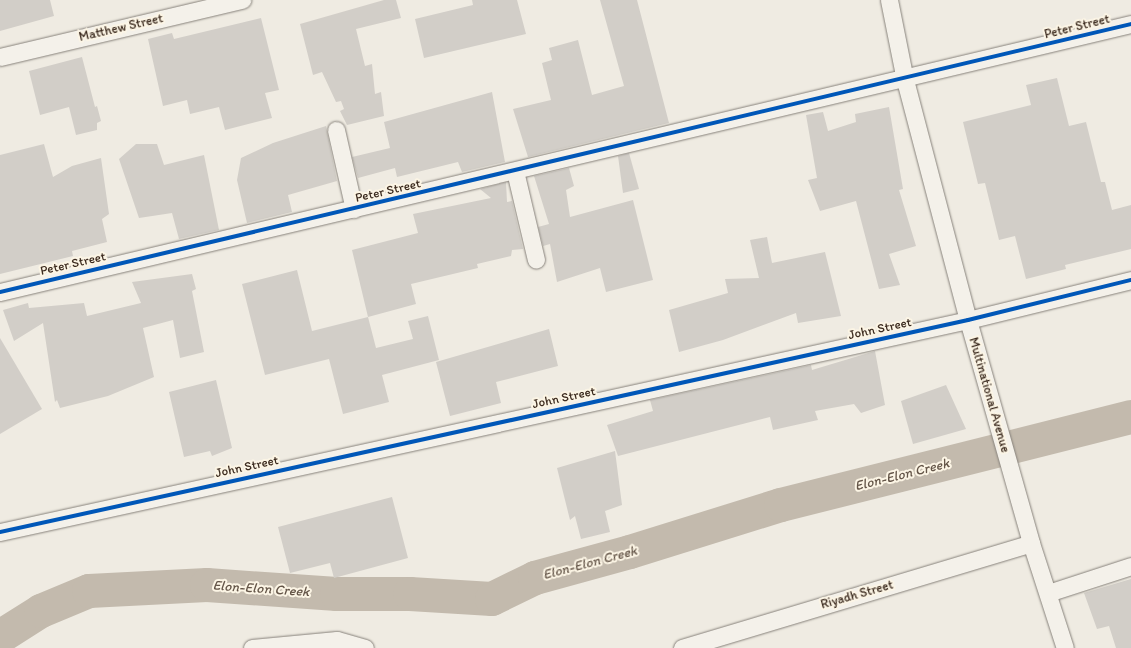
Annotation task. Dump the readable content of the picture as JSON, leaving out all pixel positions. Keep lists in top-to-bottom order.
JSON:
{
  "streets": {
    "street": [
      "Peter Street",
      "Matthew Street",
      "John Street",
      "Multinational Avenue",
      "Riyadh Street"
    ]
  },
  "crossings": [
    ["Peter Street", "Multinational Avenue"],
    ["John Street", "Multinational Avenue"],
    ["Multinational Avenue", "Riyadh Street"]
  ],
  "water": ["Elon-Elon Creek"]
}
